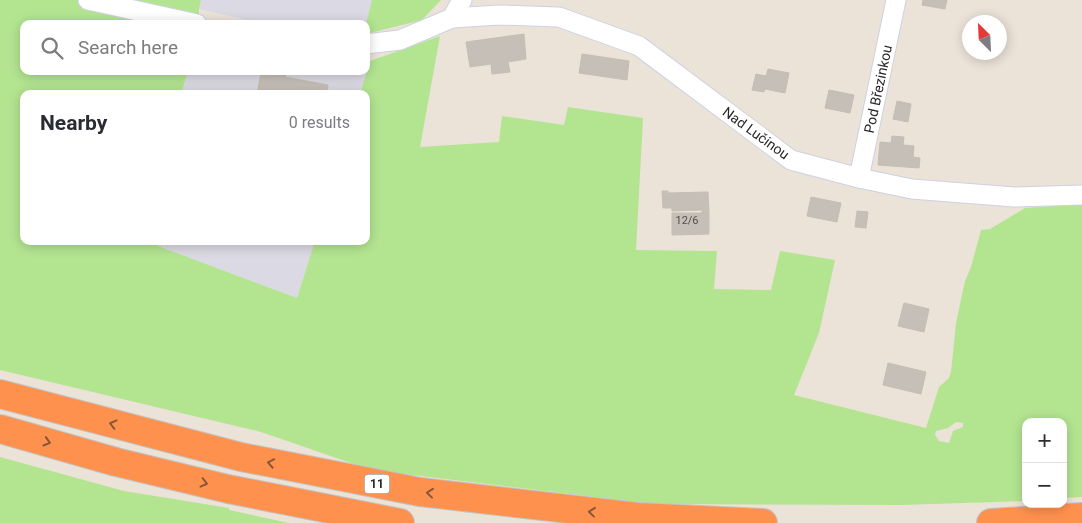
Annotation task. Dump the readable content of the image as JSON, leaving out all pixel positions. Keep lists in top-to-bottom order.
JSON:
{
  "streets": {
    "highway": ["11"],
    "street": ["Pod Březinkou", "Nad Lučinou"]
  },
  "crossings": [
    ["Pod Březinkou", "Nad Lučinou"]
  ],
  "house_numbers": ["12/6"],
  "north": "top left",
  "page": {
    "search": "Search here",
    "heading": ["Nearby", "0 results"],
    "map_buttons": ["+", "−"]
  }
}
